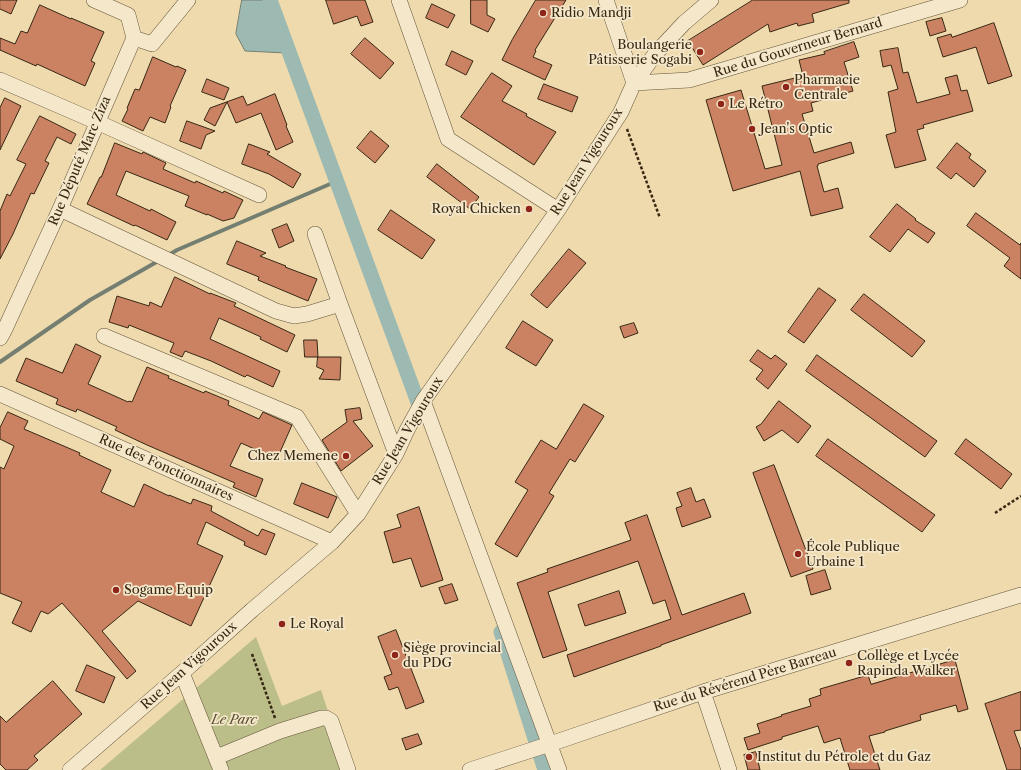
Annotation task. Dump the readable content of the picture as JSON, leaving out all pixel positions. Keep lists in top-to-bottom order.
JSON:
{
  "streets": {
    "street": [
      "Rue du Gouverneur Bernard",
      "Rue Député Marc Ziza",
      "Rue Jean Vigouroux",
      "Rue des Fonctionnaires",
      "Rue du Révérend Père Barreau"
    ]
  },
  "crossings": [
    ["Rue du Gouverneur Bernard", "Rue Jean Vigouroux"],
    ["Rue Jean Vigouroux", "Rue des Fonctionnaires"]
  ],
  "parks": ["Le Parc"],
  "places": [
    "Ridio Mandji",
    "Boulangerie Pâtisserie Sogabi",
    "Pharmacie Centrale",
    "Le Rétro",
    "Jean's Optic",
    "Royal Chicken",
    "Chez Memene",
    "École Publique Urbaine 1",
    "Sogame Equip",
    "Le Royal",
    "Siège provincial du PDG",
    "Collège et Lycée Rapinda Walker",
    "Institut du Pétrole et du Gaz"
  ]
}
